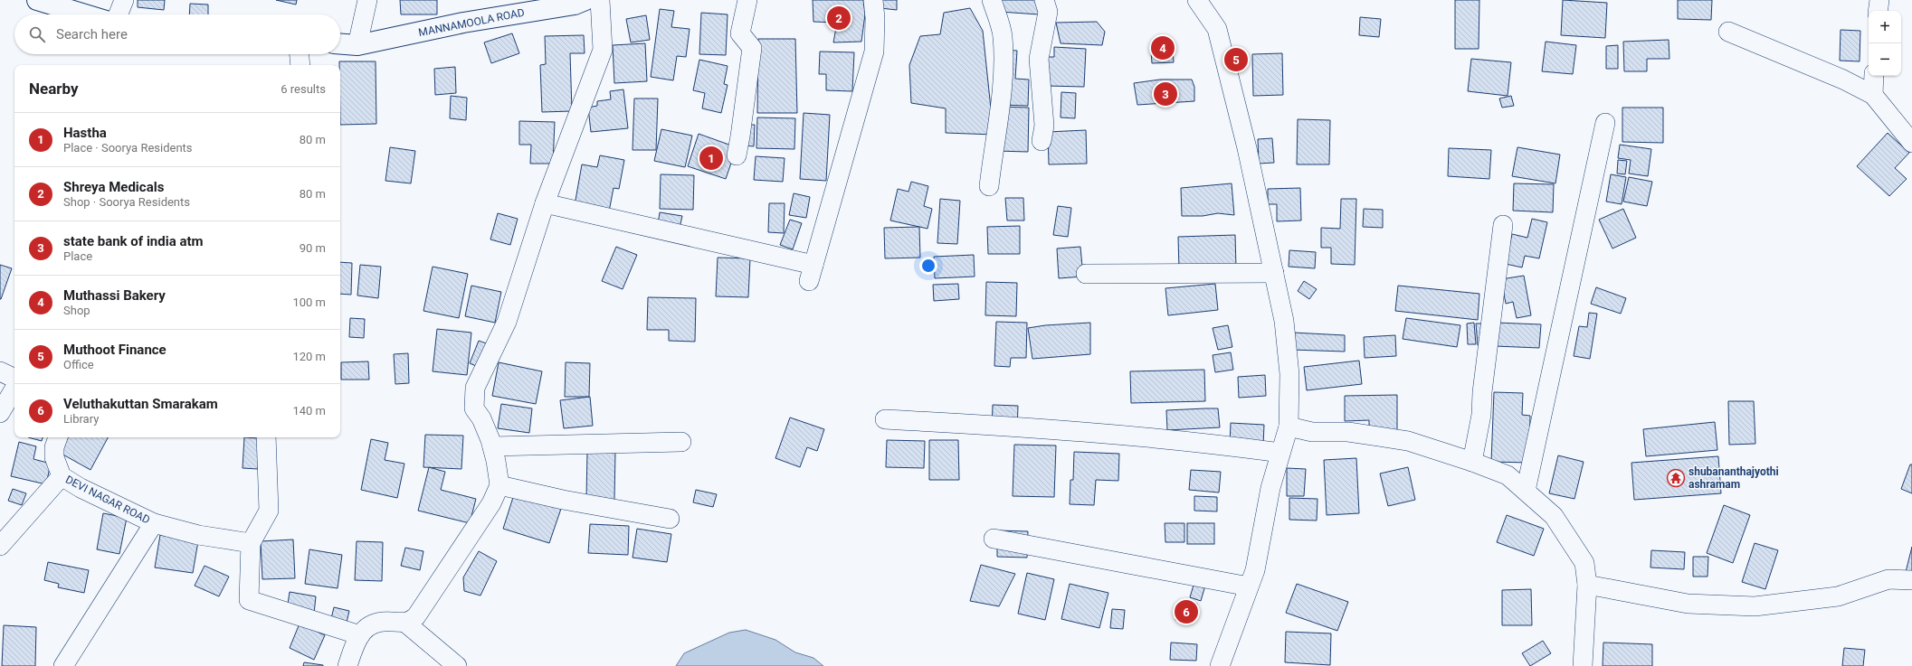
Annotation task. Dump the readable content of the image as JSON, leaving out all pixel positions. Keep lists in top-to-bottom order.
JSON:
{
  "streets": {
    "main road": ["MANNAMOOLA ROAD"],
    "street": ["DEVI NAGAR ROAD"]
  },
  "places": {
    "temple": ["shubananthajyothi ashramam"]
  },
  "page": {
    "pins": [
      "2",
      "4",
      "5",
      "3",
      "1",
      "6"
    ],
    "map_buttons": ["+", "−"],
    "search": "Search here",
    "heading": ["Nearby", "6 results"],
    "list": [
      {
        "mark": "1",
        "name": "Hastha",
        "note": "Place · Soorya Residents",
        "value": "80 m"
      },
      {
        "mark": "2",
        "name": "Shreya Medicals",
        "note": "Shop · Soorya Residents",
        "value": "80 m"
      },
      {
        "mark": "3",
        "name": "state bank of india atm",
        "note": "Place",
        "value": "90 m"
      },
      {
        "mark": "4",
        "name": "Muthassi Bakery",
        "note": "Shop",
        "value": "100 m"
      },
      {
        "mark": "5",
        "name": "Muthoot Finance",
        "note": "Office",
        "value": "120 m"
      },
      {
        "mark": "6",
        "name": "Veluthakuttan Smarakam",
        "note": "Library",
        "value": "140 m"
      }
    ]
  }
}
